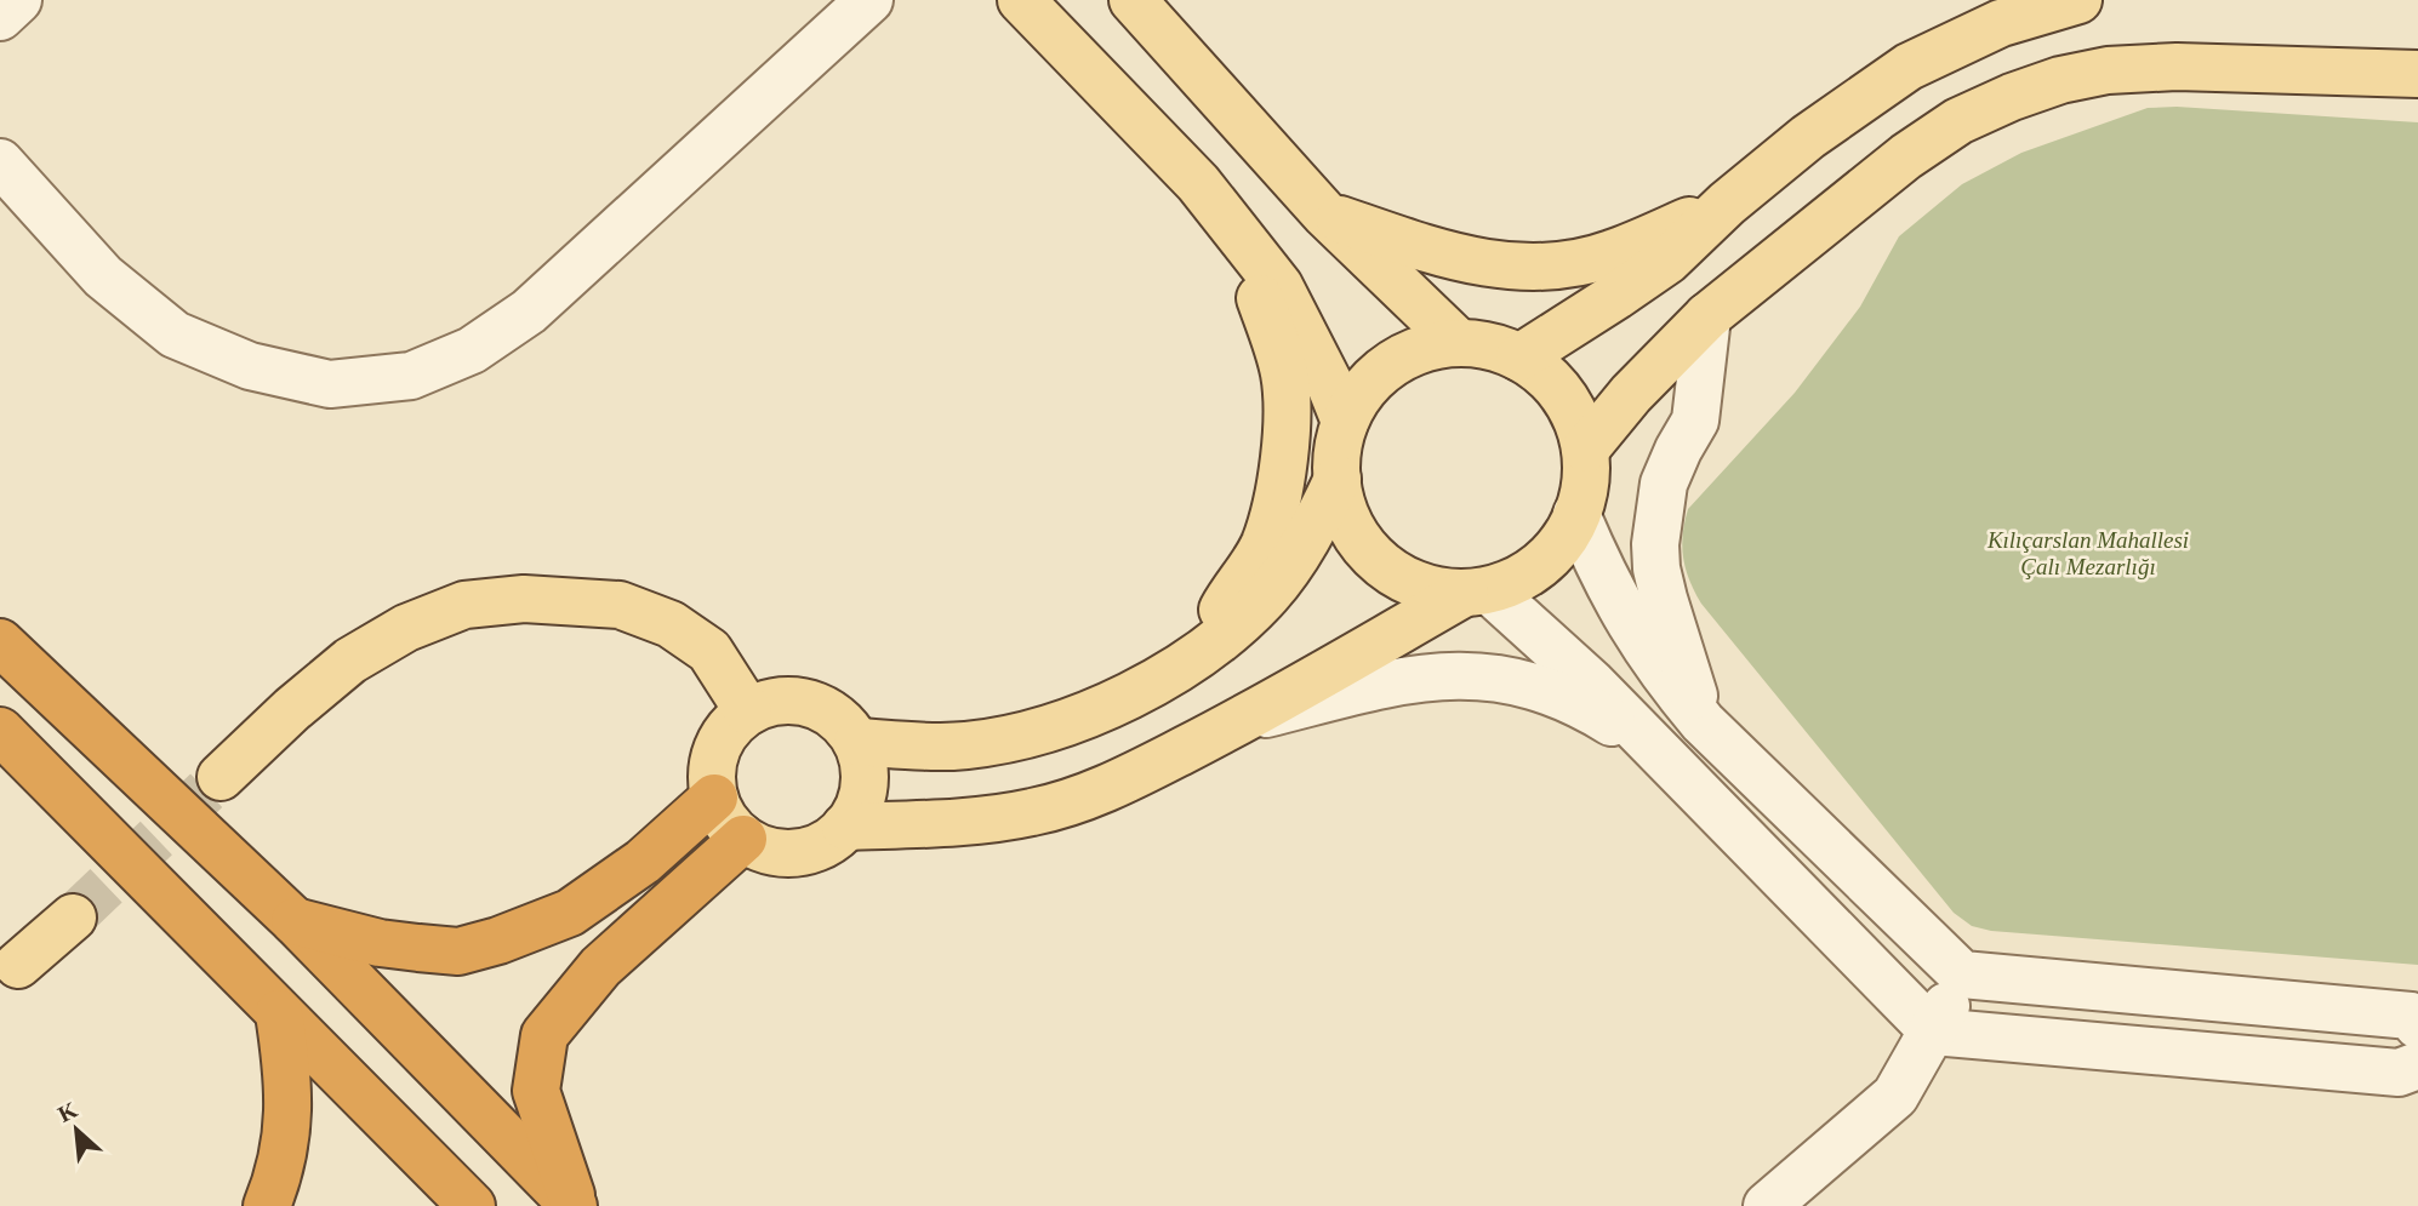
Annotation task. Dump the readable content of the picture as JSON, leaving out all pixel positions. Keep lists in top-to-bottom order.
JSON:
{
  "parks": ["Kılıçarslan Mahallesi Çalı Mezarlığı"],
  "north": "top left"
}
